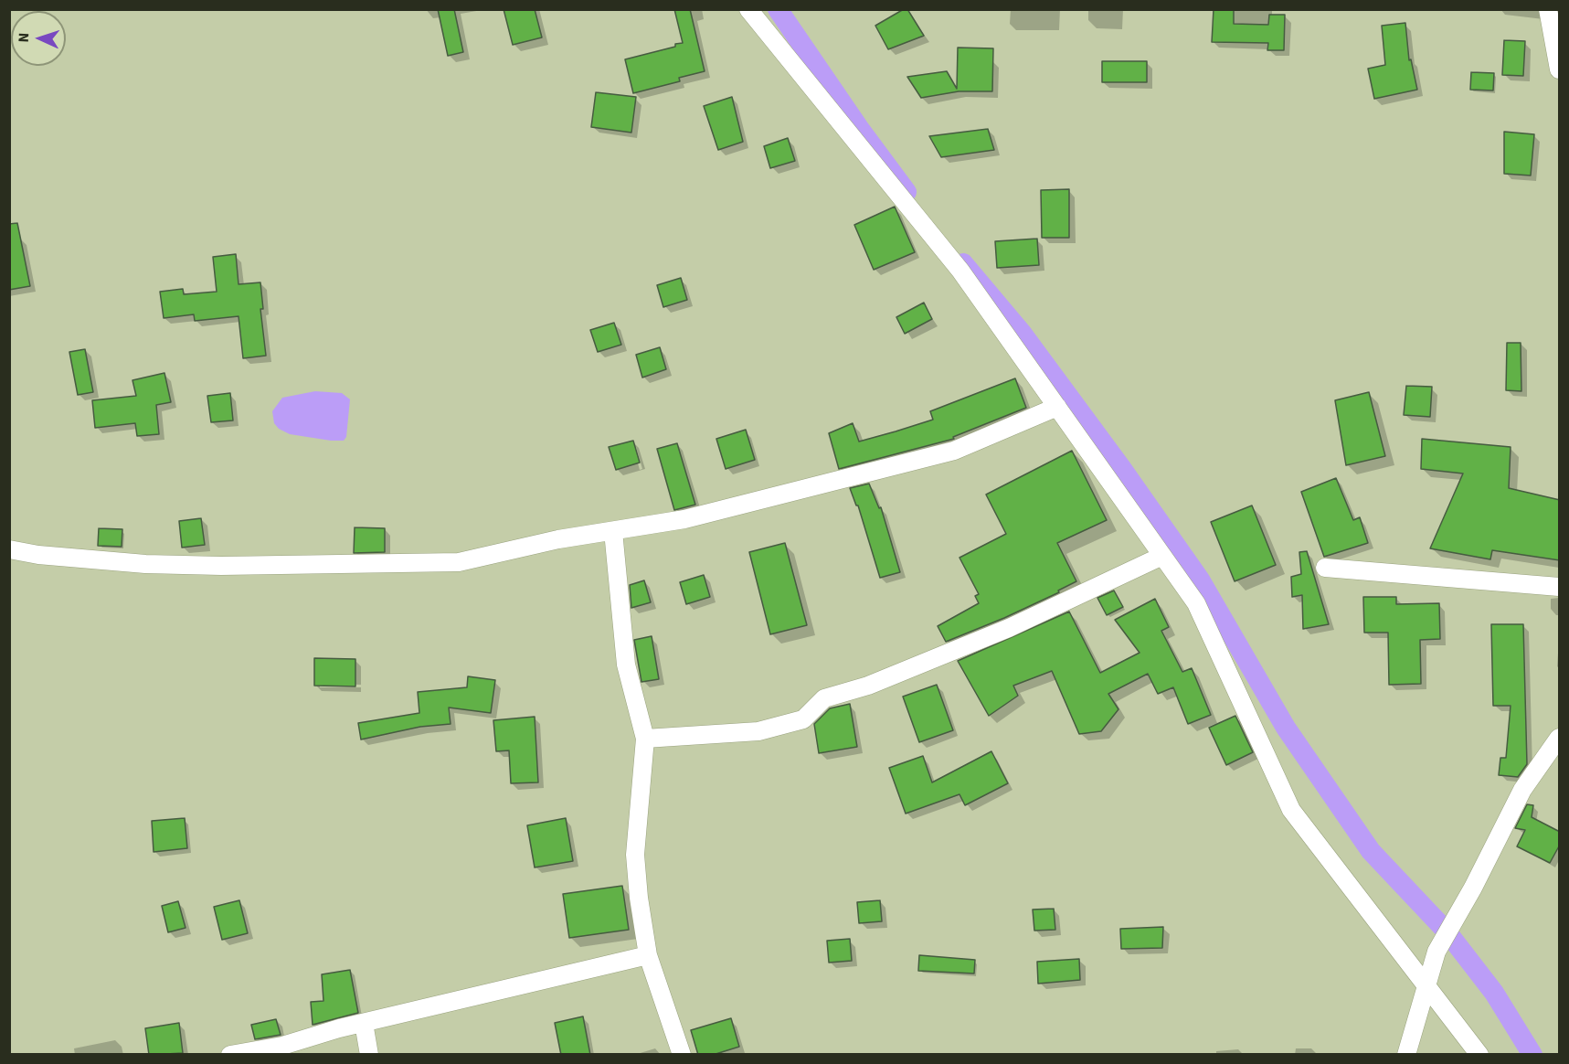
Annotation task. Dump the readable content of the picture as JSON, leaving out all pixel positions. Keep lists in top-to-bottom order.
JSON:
{
  "north": "left"
}
